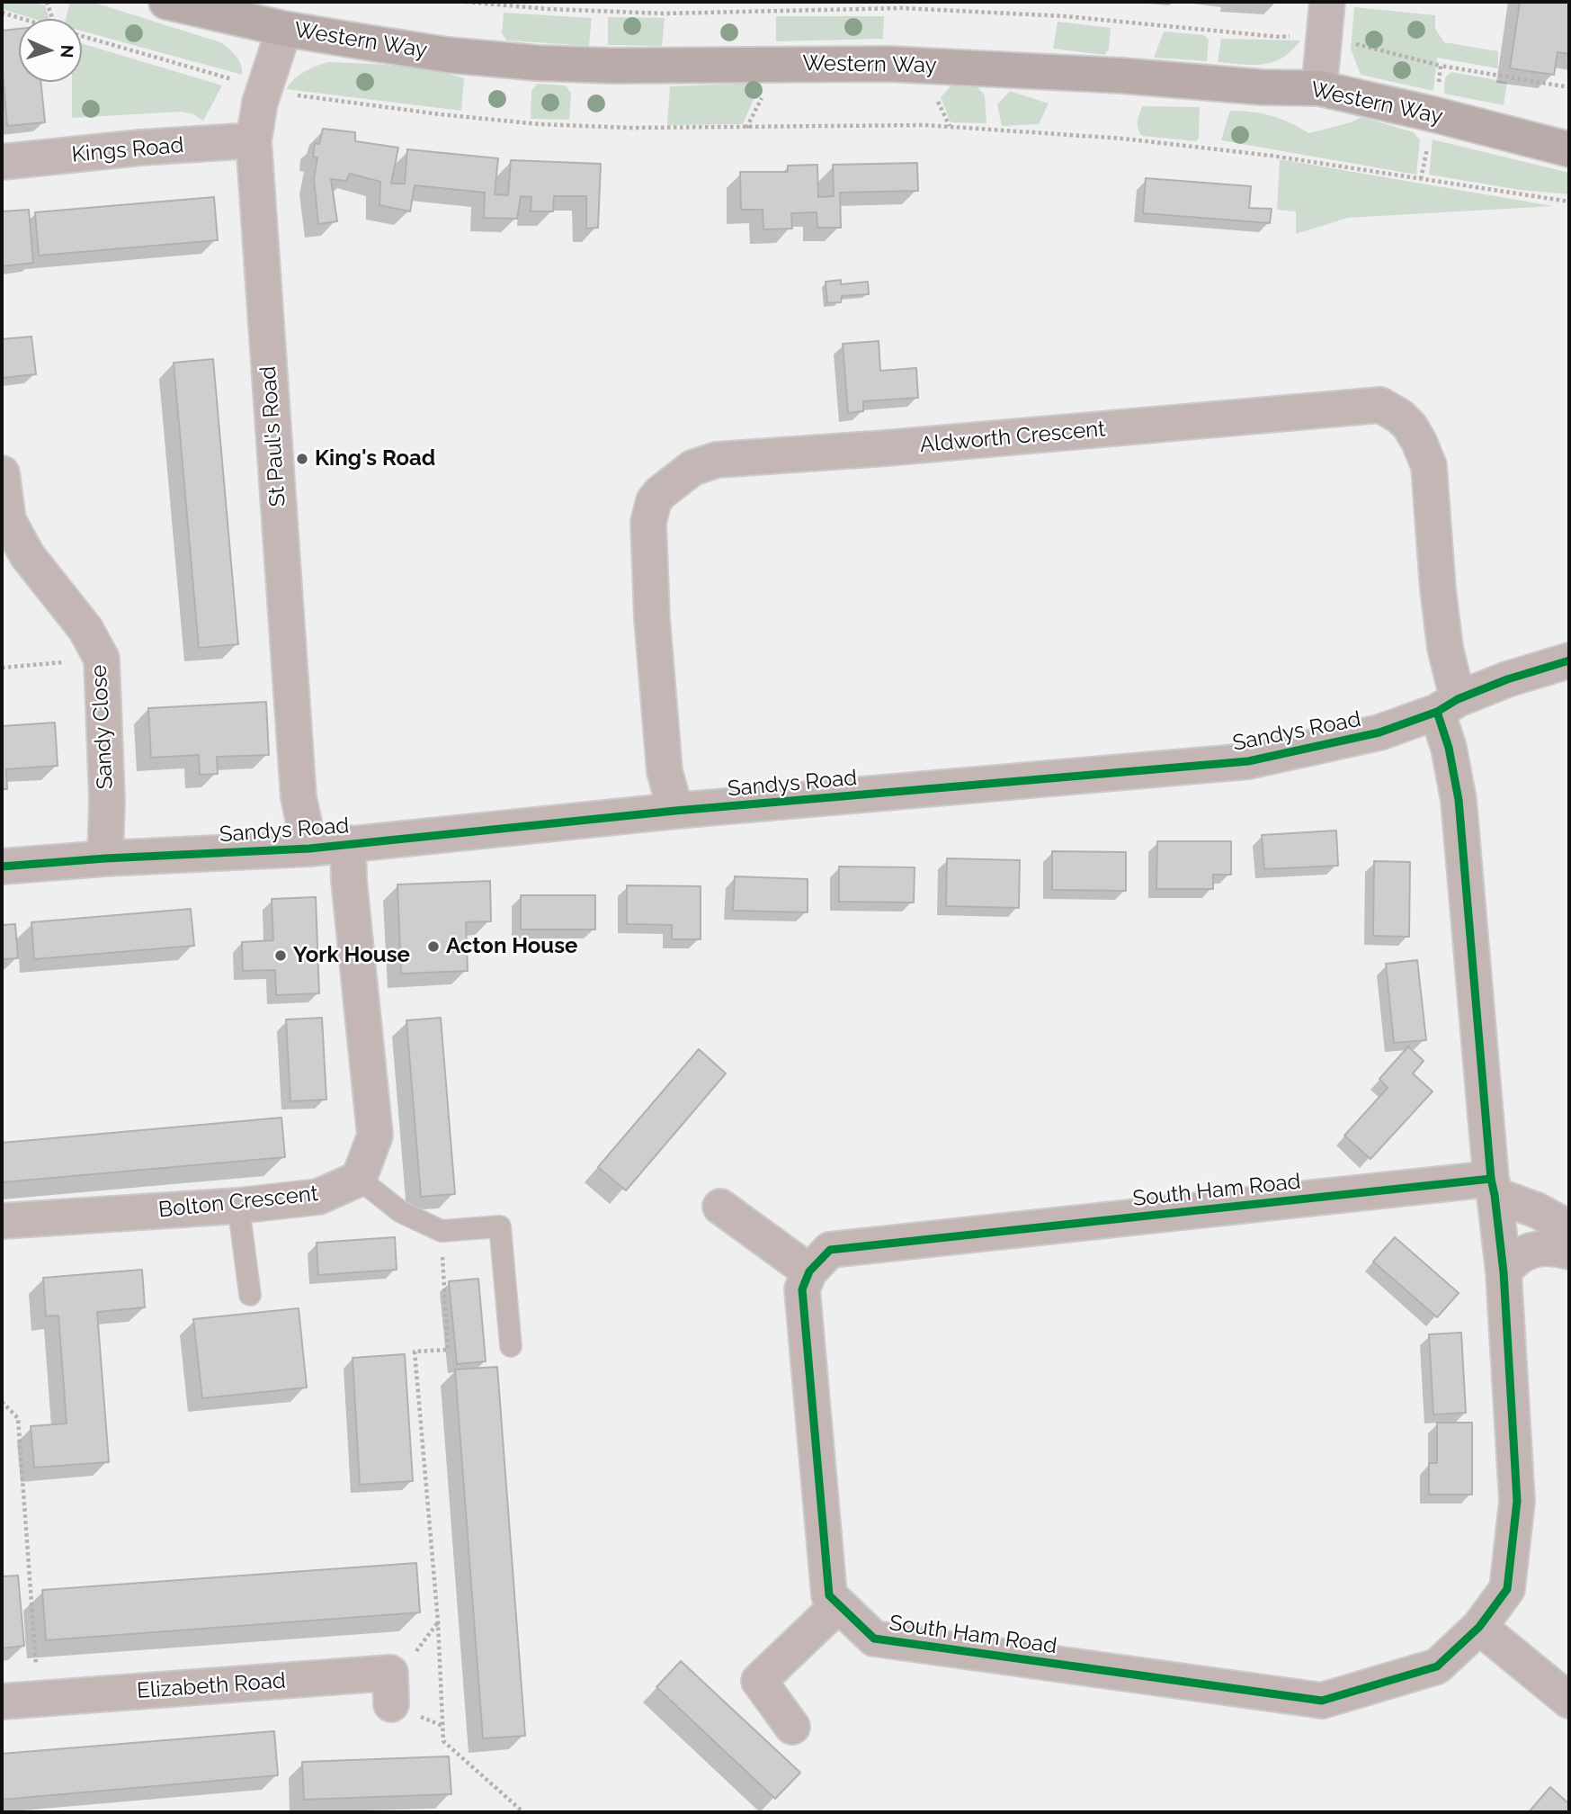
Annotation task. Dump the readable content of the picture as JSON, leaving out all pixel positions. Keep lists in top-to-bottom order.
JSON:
{
  "streets": {
    "street": [
      "Western Way",
      "Kings Road",
      "St Paul's Road",
      "Aldworth Crescent",
      "Sandy Close",
      "Sandys Road",
      "South Ham Road",
      "Bolton Crescent",
      "Elizabeth Road"
    ]
  },
  "crossings": [
    ["Western Way", "St Paul's Road"],
    ["Kings Road", "St Paul's Road"],
    ["St Paul's Road", "Sandys Road"],
    ["Aldworth Crescent", "Sandys Road"],
    ["Aldworth Crescent", "South Ham Road"],
    ["Sandy Close", "Sandys Road"],
    ["Sandys Road", "South Ham Road"]
  ],
  "places": ["King's Road", "Acton House", "York House"],
  "north": "right"
}
